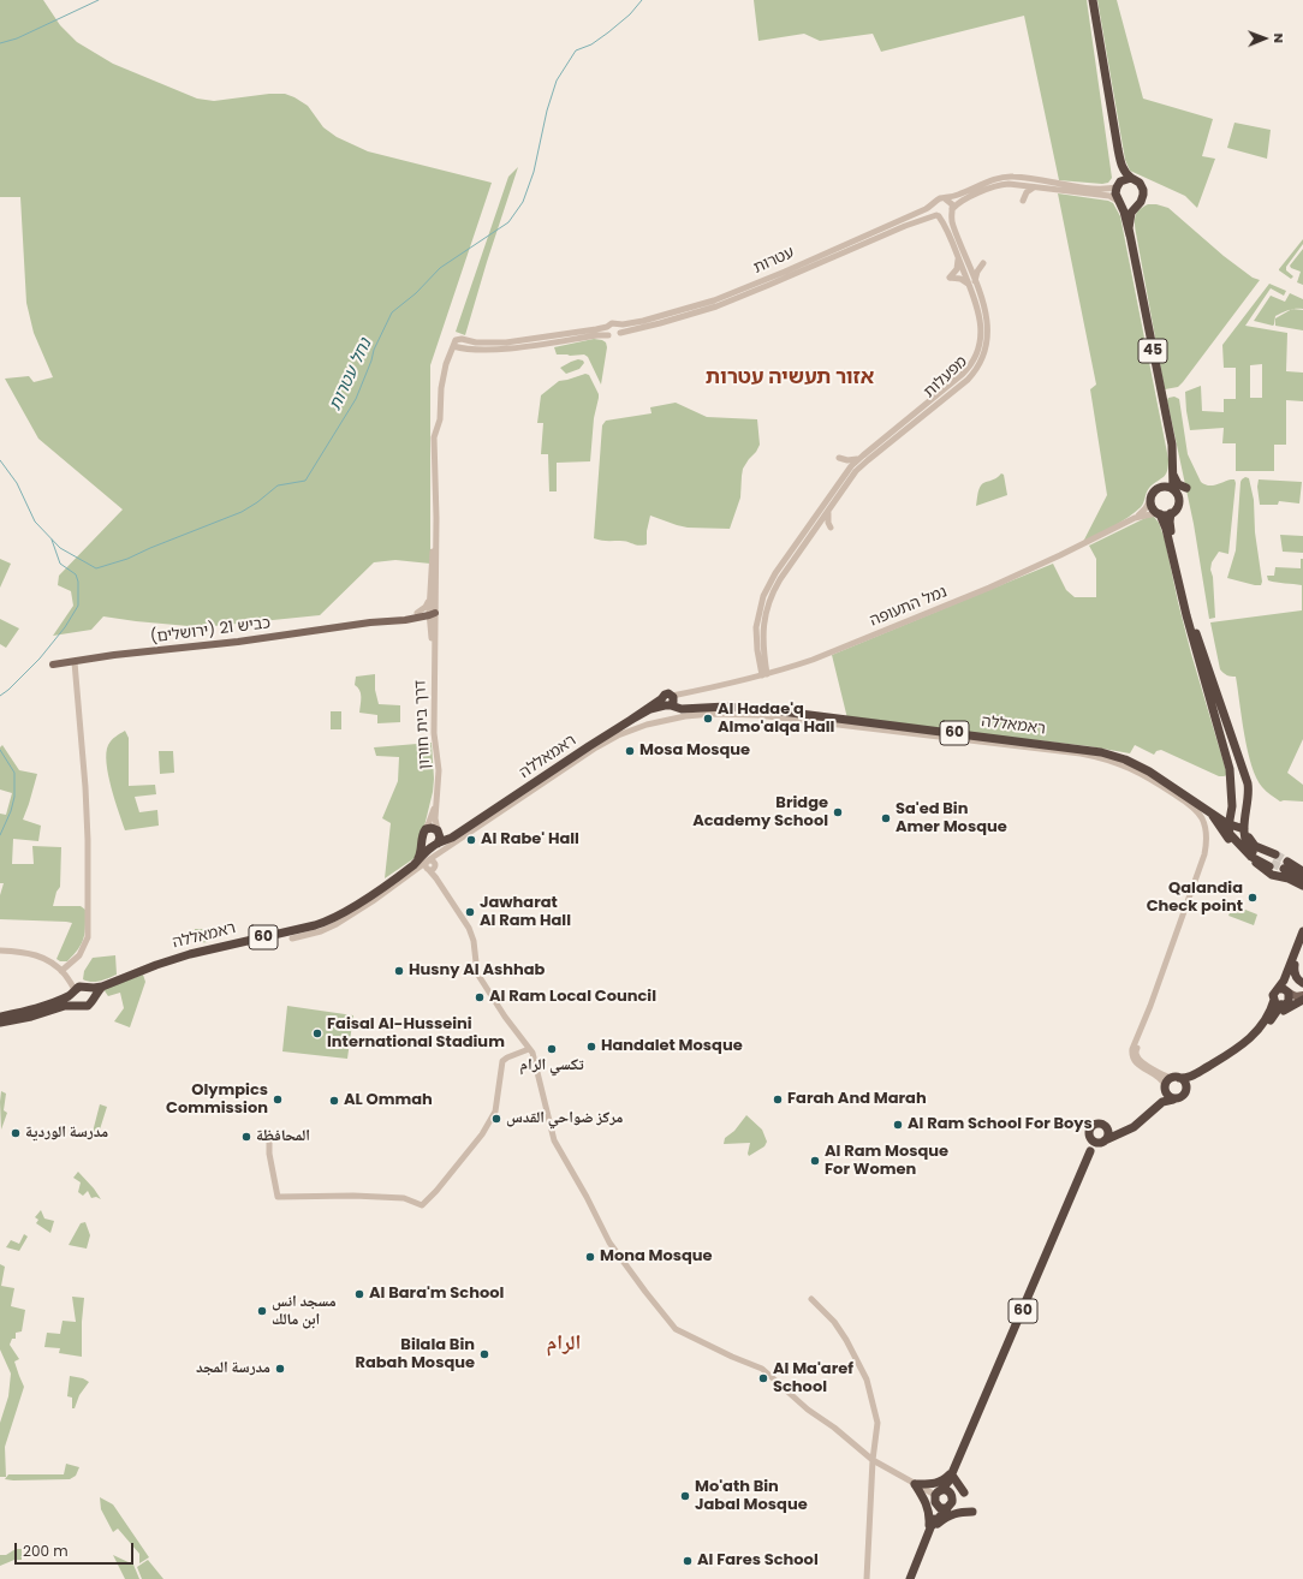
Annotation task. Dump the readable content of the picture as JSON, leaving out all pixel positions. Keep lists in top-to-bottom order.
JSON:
{
  "streets": {
    "highway": ["45", "ראמאללה", "60"],
    "main road": ["כביש 21 (ירושלים)"],
    "street": [
      "עטרות",
      "מפעלות",
      "נמל התעופה",
      "דרך בית חורון"
    ]
  },
  "crossings": [
    ["עטרות", "מפעלות"],
    ["45", "נמל התעופה"],
    ["נמל התעופה", "ראמאללה"],
    ["כביש 21 (ירושלים)", "דרך בית חורון"],
    ["דרך בית חורון", "ראמאללה"],
    ["ראמאללה", "60"]
  ],
  "districts": ["אזור תעשיה עטרות", "الرام"],
  "water": ["נחל עטרות"],
  "places": [
    "Al Hadae'q Almo'alqa Hall",
    "Mosa Mosque",
    "Bridge Academy School",
    "Sa'ed Bin Amer Mosque",
    "Al Rabe' Hall",
    "Qalandia Check point",
    "Jawharat Al Ram Hall",
    "Husny Al Ashhab",
    "Al Ram Local Council",
    "Faisal Al-Husseini International Stadium",
    "Handalet Mosque",
    "تكسي الرام",
    "Olympics Commission",
    "Farah And Marah",
    "AL Ommah",
    "مركز ضواحي القدس",
    "Al Ram School For Boys",
    "مدرسة الوردية",
    "المحافظة",
    "Al Ram Mosque For Women",
    "Mona Mosque",
    "Al Bara'm School",
    "مسجد انس ابن مالك",
    "Bilala Bin Rabah Mosque",
    "مدرسة المجد",
    "Al Ma'aref School",
    "Mo'ath Bin Jabal Mosque",
    "Al Fares School"
  ],
  "scale_bar": "200 m",
  "north": "right"
}
